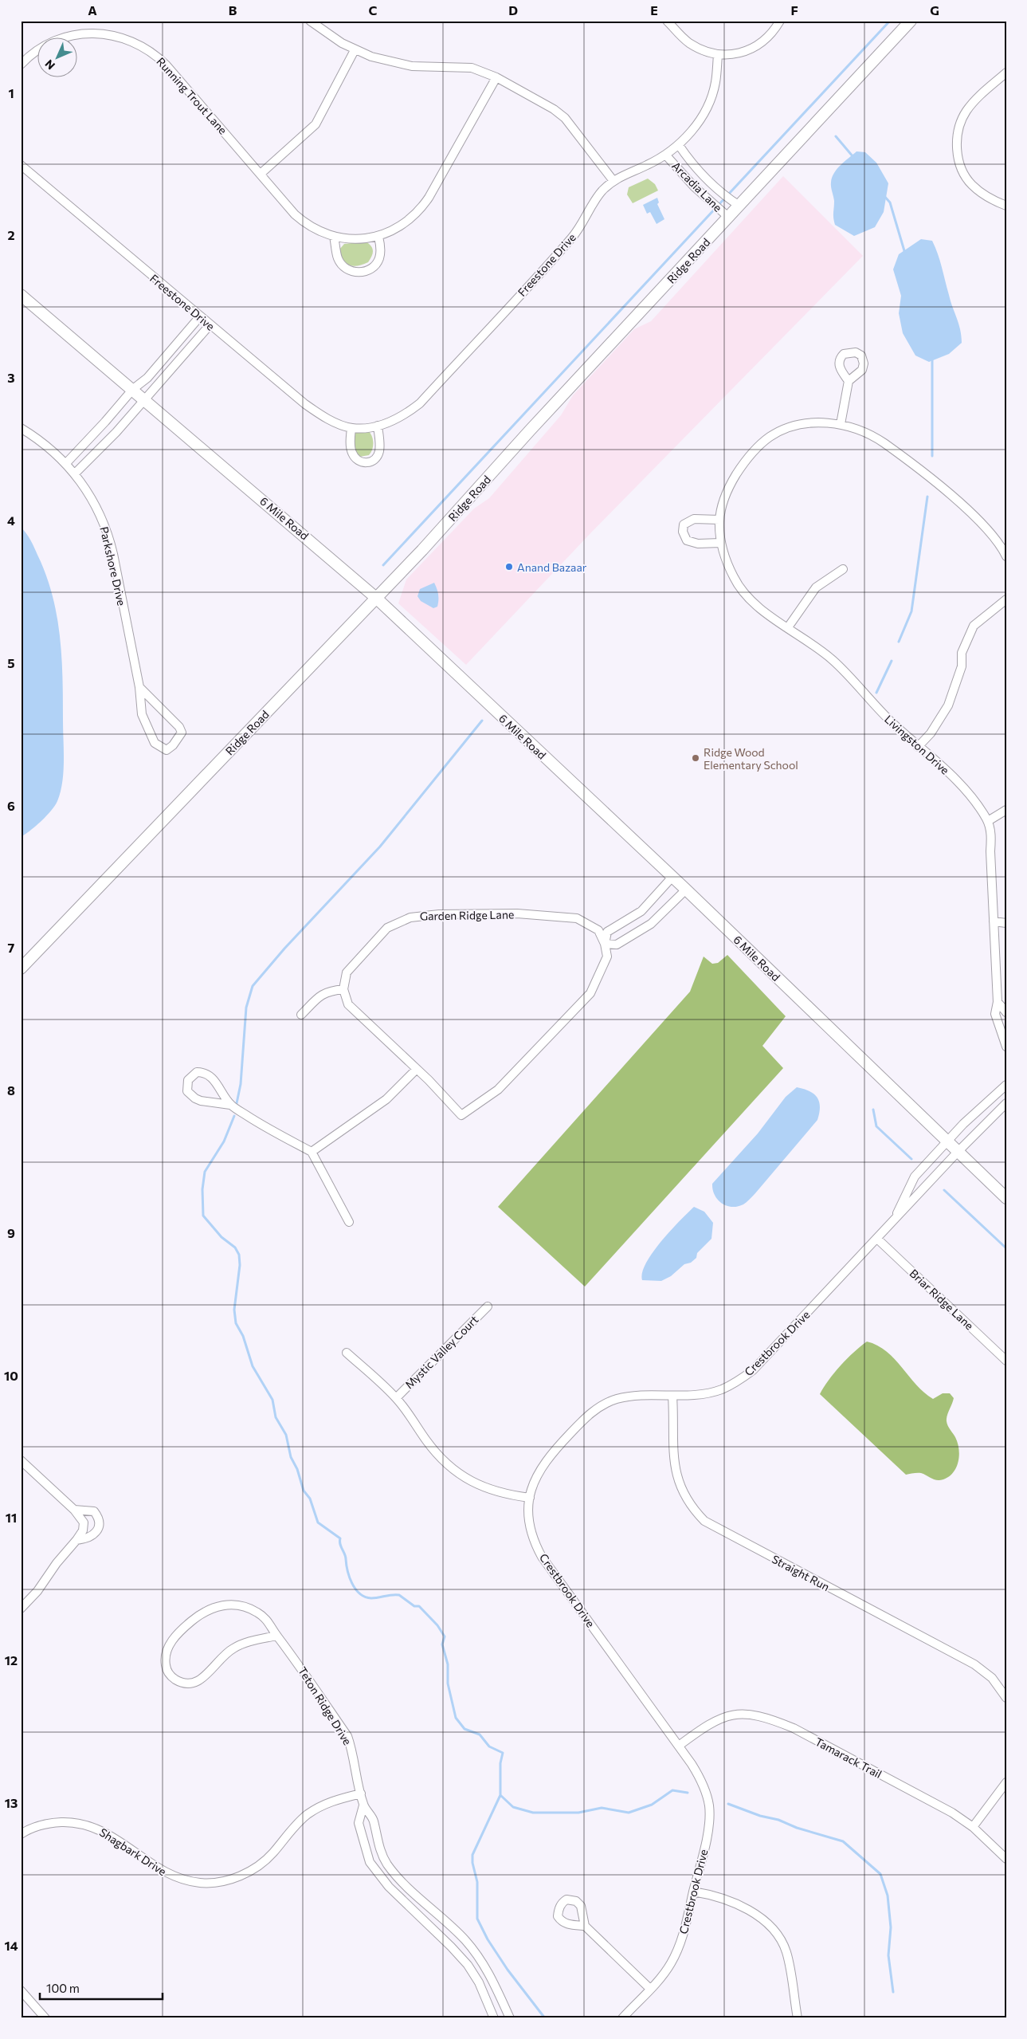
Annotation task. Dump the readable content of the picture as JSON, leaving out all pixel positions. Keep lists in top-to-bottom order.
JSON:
{
  "streets": {
    "street": [
      "Running Trout Lane",
      "Arcadia Lane",
      "Ridge Road",
      "Freestone Drive",
      "6 Mile Road",
      "Parkshore Drive",
      "Livingston Drive",
      "Garden Ridge Lane",
      "Briar Ridge Lane",
      "Crestbrook Drive",
      "Mystic Valley Court",
      "Straight Run",
      "Teton Ridge Drive",
      "Tamarack Trail",
      "Shagbark Drive"
    ]
  },
  "crossings": [
    ["Arcadia Lane", "Ridge Road"],
    ["Arcadia Lane", "Freestone Drive"],
    ["Ridge Road", "6 Mile Road"],
    ["6 Mile Road", "Crestbrook Drive"],
    ["Briar Ridge Lane", "Crestbrook Drive"],
    ["Crestbrook Drive", "Straight Run"],
    ["Crestbrook Drive", "Tamarack Trail"],
    ["Teton Ridge Drive", "Shagbark Drive"]
  ],
  "places": ["Anand Bazaar", "Ridge Wood Elementary School"],
  "scale_bar": "100 m",
  "north": "bottom left",
  "grid": {
    "columns": [
      "A",
      "B",
      "C",
      "D",
      "E",
      "F",
      "G"
    ],
    "rows": [
      "1",
      "2",
      "3",
      "4",
      "5",
      "6",
      "7",
      "8",
      "9",
      "10",
      "11",
      "12",
      "13",
      "14"
    ]
  }
}
